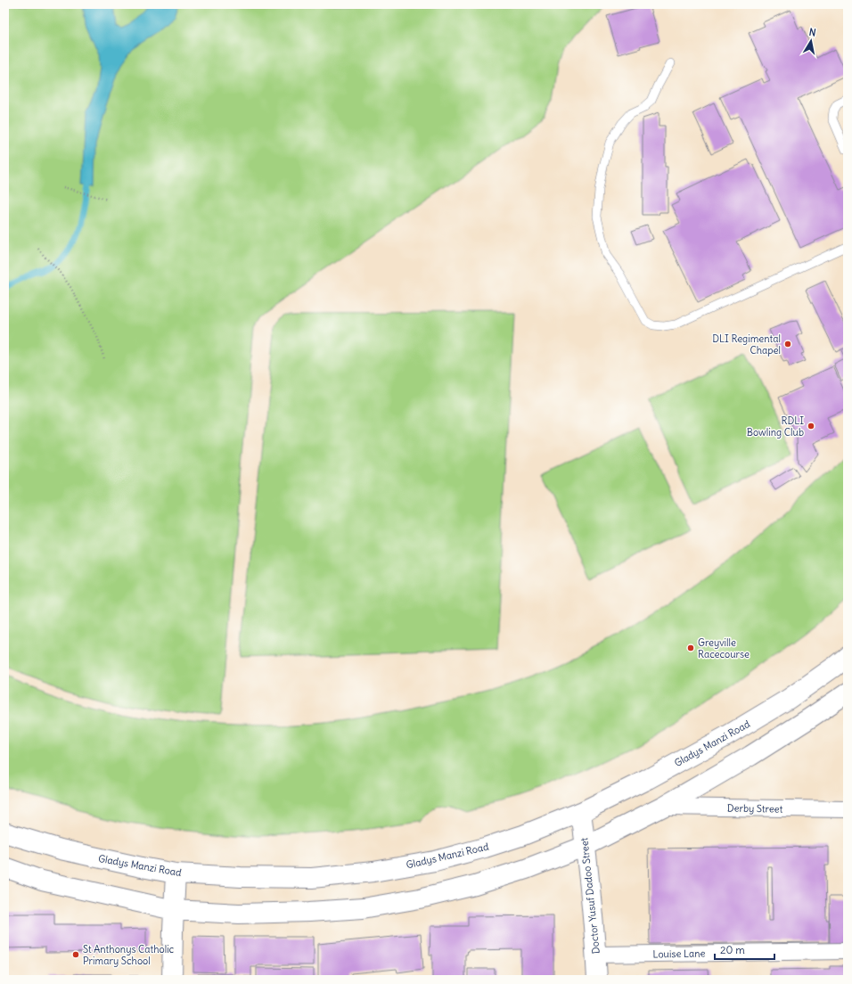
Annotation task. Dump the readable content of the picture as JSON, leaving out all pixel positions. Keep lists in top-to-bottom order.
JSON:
{
  "streets": {
    "main road": ["Gladys Manzi Road", "Doctor Yusuf Dadoo Street"],
    "street": ["Derby Street", "Louise Lane"]
  },
  "crossings": [
    ["Gladys Manzi Road", "Doctor Yusuf Dadoo Street"],
    ["Doctor Yusuf Dadoo Street", "Louise Lane"]
  ],
  "places": [
    "DLI Regimental Chapel",
    "RDLI Bowling Club",
    "Greyville Racecourse",
    "St Anthonys Catholic Primary School"
  ],
  "scale_bar": "20 m",
  "north": "top"
}
